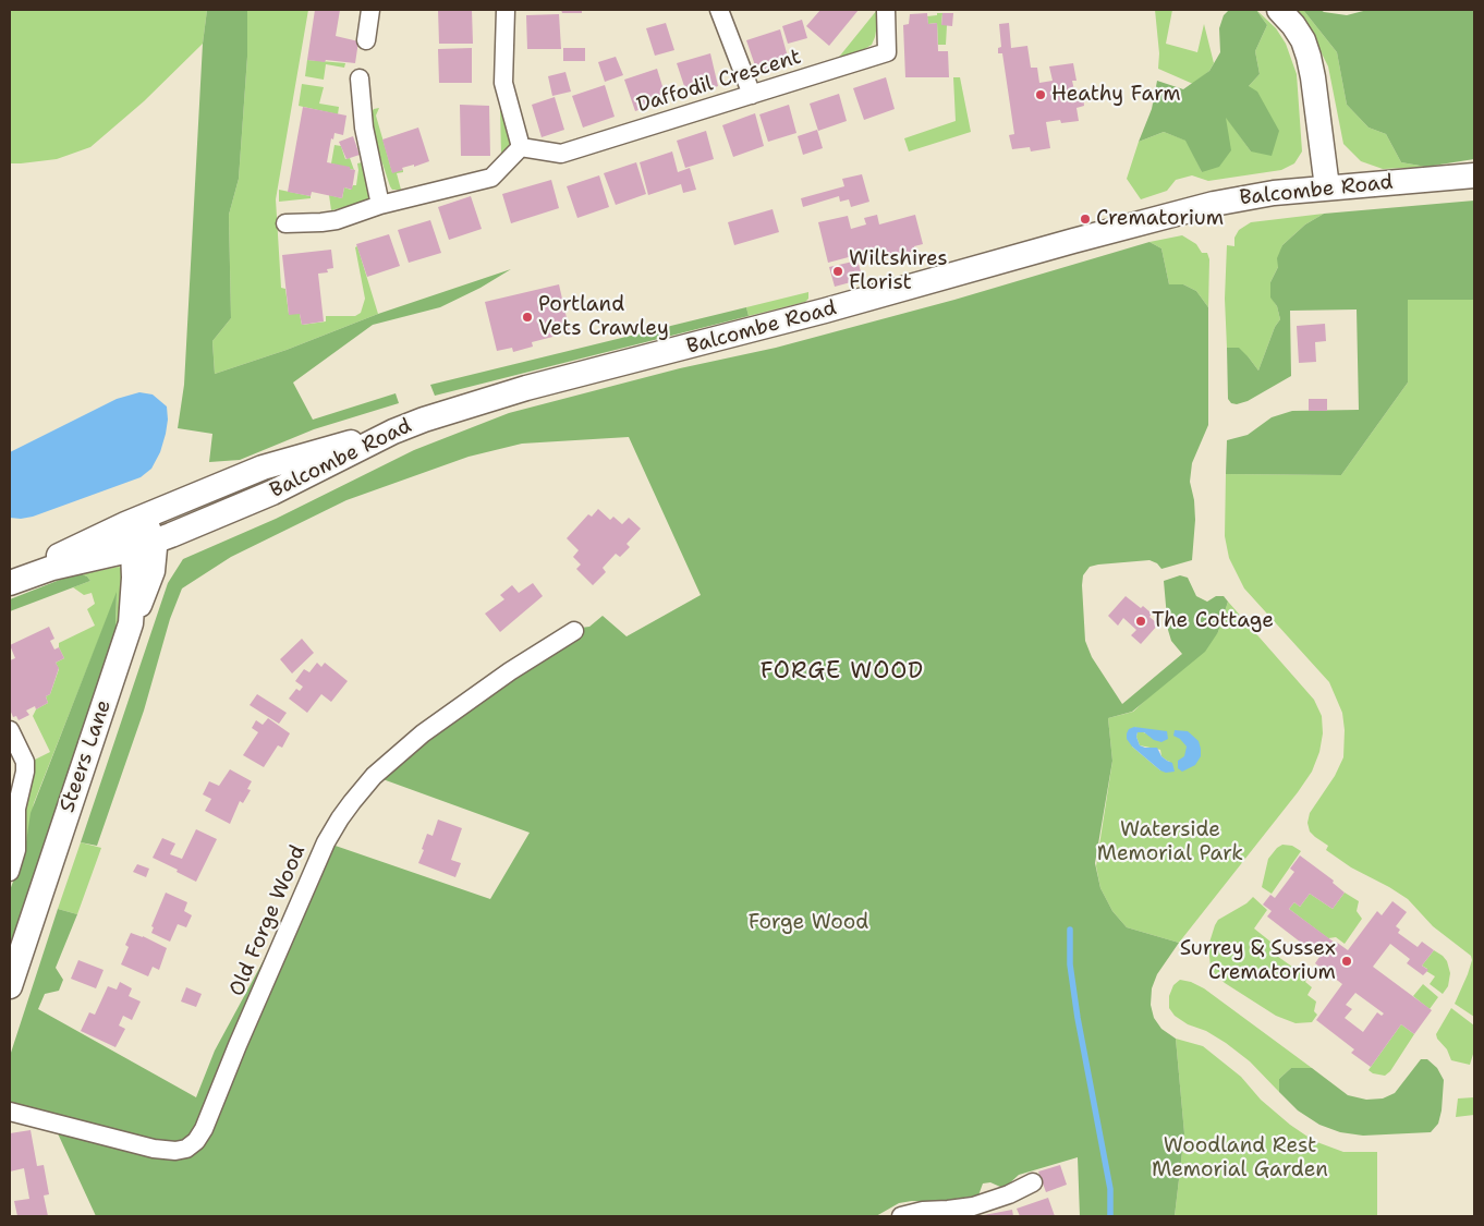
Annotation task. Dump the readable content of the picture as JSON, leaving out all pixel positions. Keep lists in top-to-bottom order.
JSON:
{
  "streets": {
    "main road": ["Balcombe Road", "Steers Lane"],
    "street": ["Daffodil Crescent", "Old Forge Wood"]
  },
  "crossings": [
    ["Balcombe Road", "Steers Lane"]
  ],
  "districts": ["FORGE WOOD"],
  "parks": ["Waterside Memorial Park", "Forge Wood", "Woodland Rest Memorial Garden"],
  "places": [
    "Heathy Farm",
    "Crematorium",
    "Wiltshires Florist",
    "Portland Vets Crawley",
    "The Cottage",
    "Surrey & Sussex Crematorium"
  ]
}
